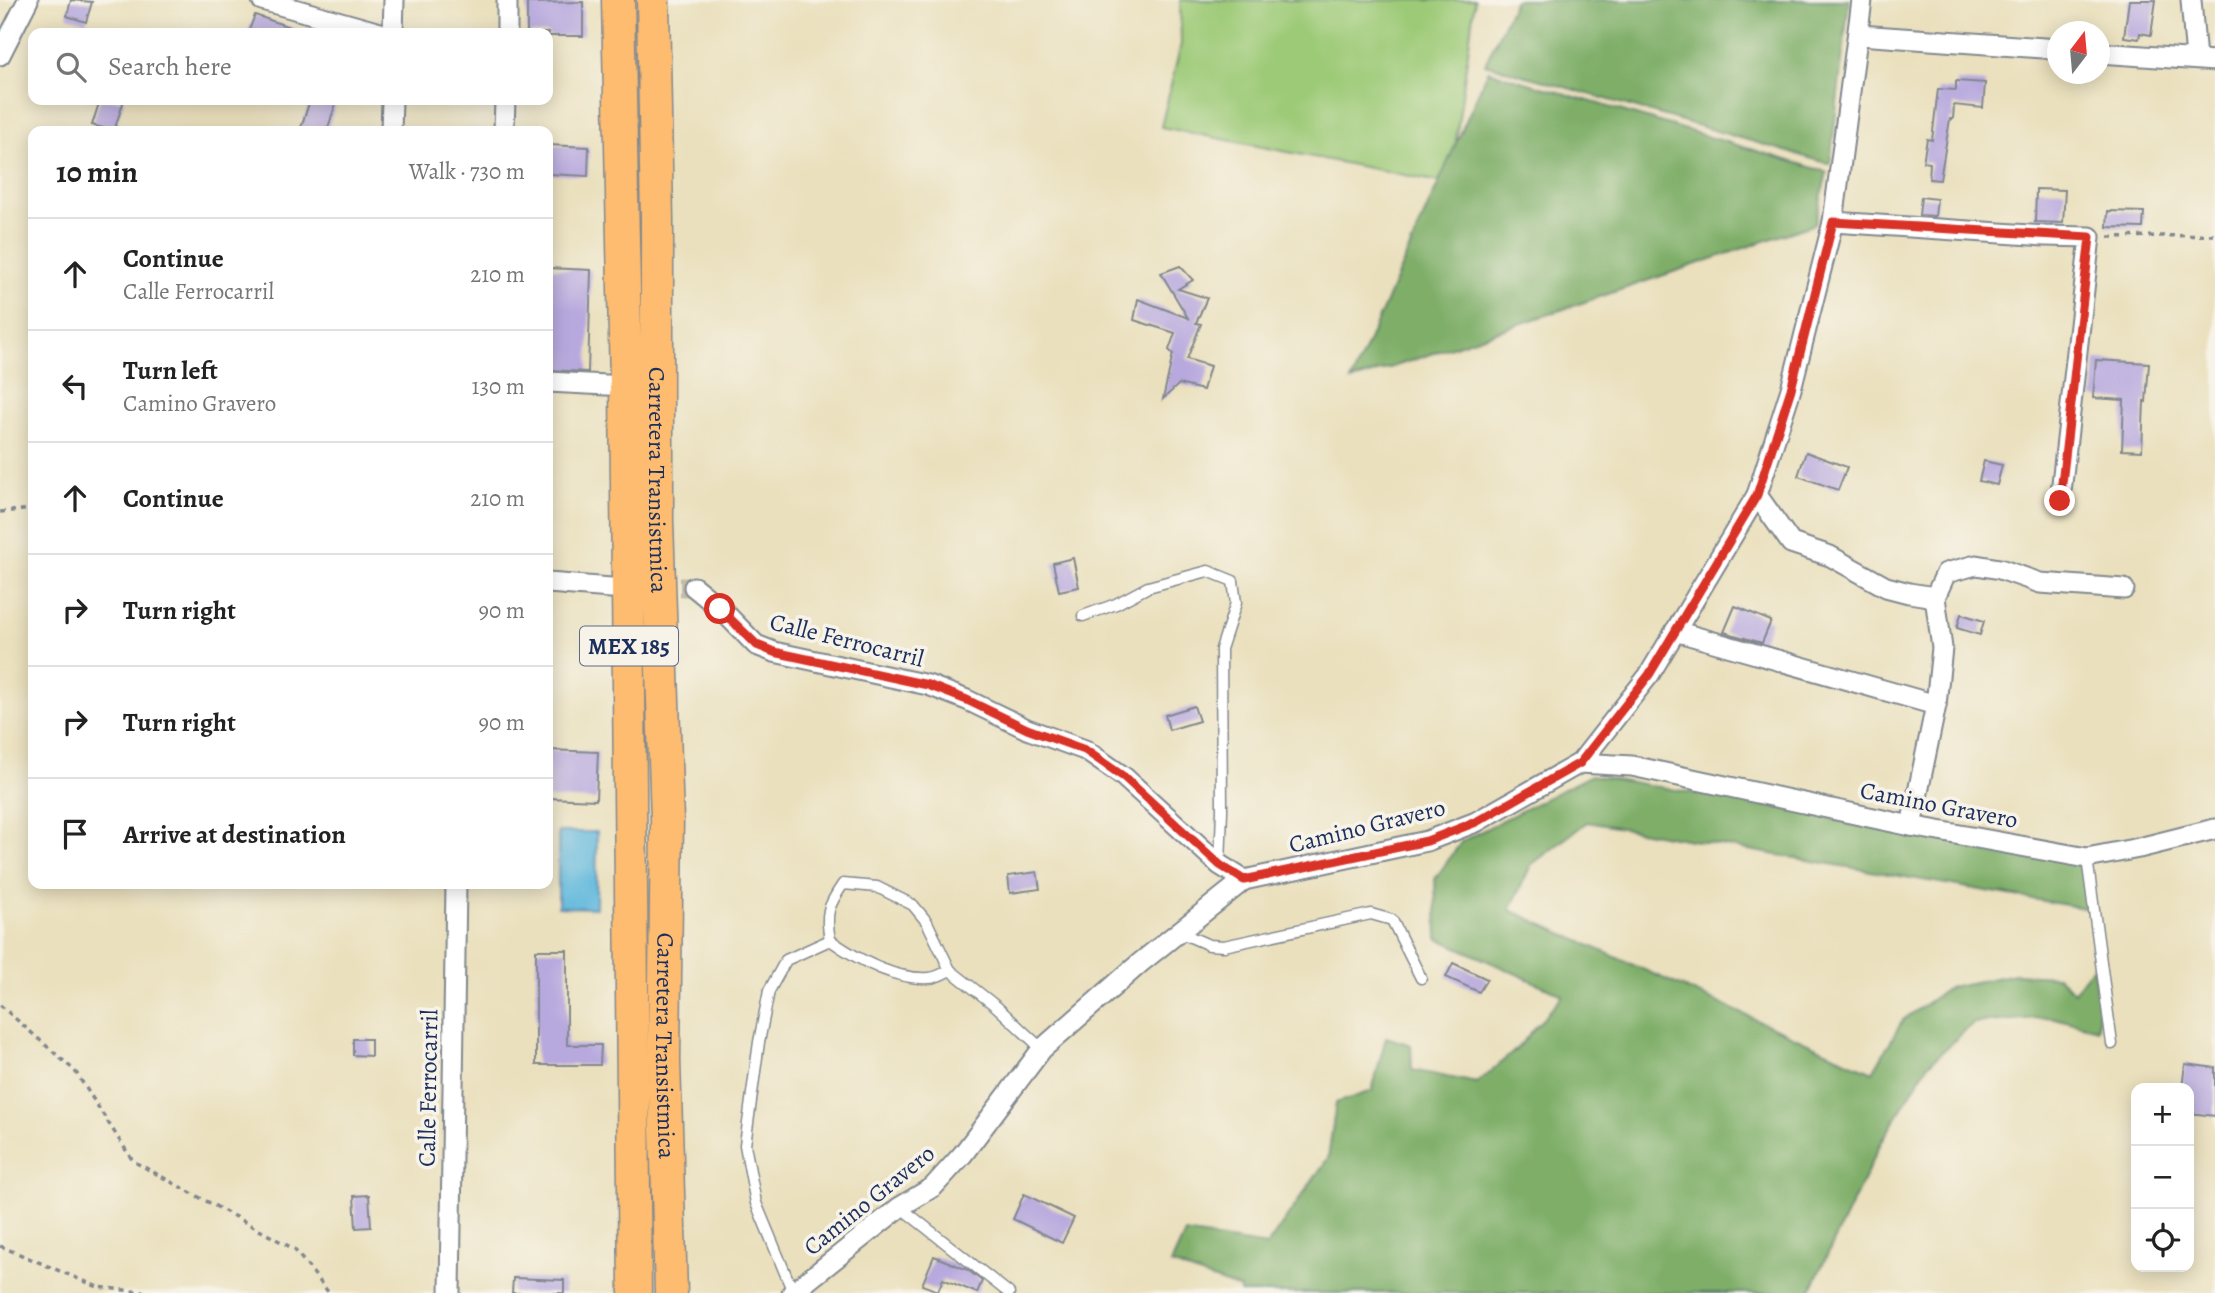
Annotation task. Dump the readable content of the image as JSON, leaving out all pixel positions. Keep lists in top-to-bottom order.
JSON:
{
  "streets": {
    "main road": ["Carretera Transistmica", "MEX 185"],
    "street": ["Calle Ferrocarril", "Camino Gravero"]
  },
  "crossings": [
    ["Calle Ferrocarril", "Camino Gravero"]
  ],
  "north": "top",
  "page": {
    "search": "Search here",
    "heading": ["10 min", "Walk · 730 m"],
    "list": [
      ["Continue", "Calle Ferrocarril", "210 m"],
      ["Turn left", "Camino Gravero", "130 m"],
      ["Continue", "210 m"],
      ["Turn right", "90 m"],
      ["Turn right", "90 m"],
      "Arrive at destination"
    ],
    "map_buttons": ["+", "−"]
  }
}
